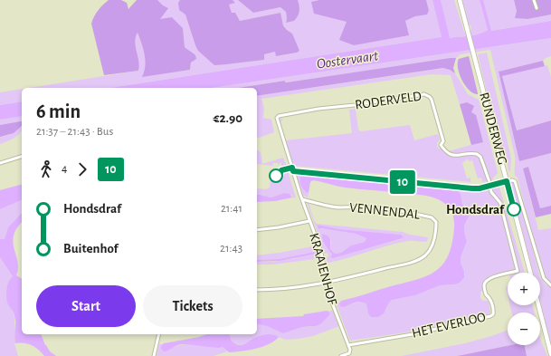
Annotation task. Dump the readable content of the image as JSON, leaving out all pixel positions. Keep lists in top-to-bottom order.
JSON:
{
  "streets": {
    "street": [
      "RODERVELD",
      "RUNDERWEG",
      "VENNENDAL",
      "KRAAIENHOF",
      "HET EVERLOO"
    ]
  },
  "crossings": [
    ["RODERVELD", "KRAAIENHOF"],
    ["RODERVELD", "HET EVERLOO"],
    ["VENNENDAL", "KRAAIENHOF"],
    ["KRAAIENHOF", "HET EVERLOO"]
  ],
  "water": ["Oostervaart"],
  "places": ["Hondsdraf"],
  "lines": ["bus line 10"],
  "page": {
    "on_map": "10",
    "heading": ["6 min", "21:37 – 21:43 · Bus", "€2.90"],
    "legs": ["4", "10"],
    "list": [
      {
        "name": "Hondsdraf",
        "value": "21:41"
      },
      {
        "name": "Buitenhof",
        "value": "21:43"
      }
    ],
    "map_buttons": ["+", "−"],
    "buttons": ["Start", "Tickets"]
  }
}
